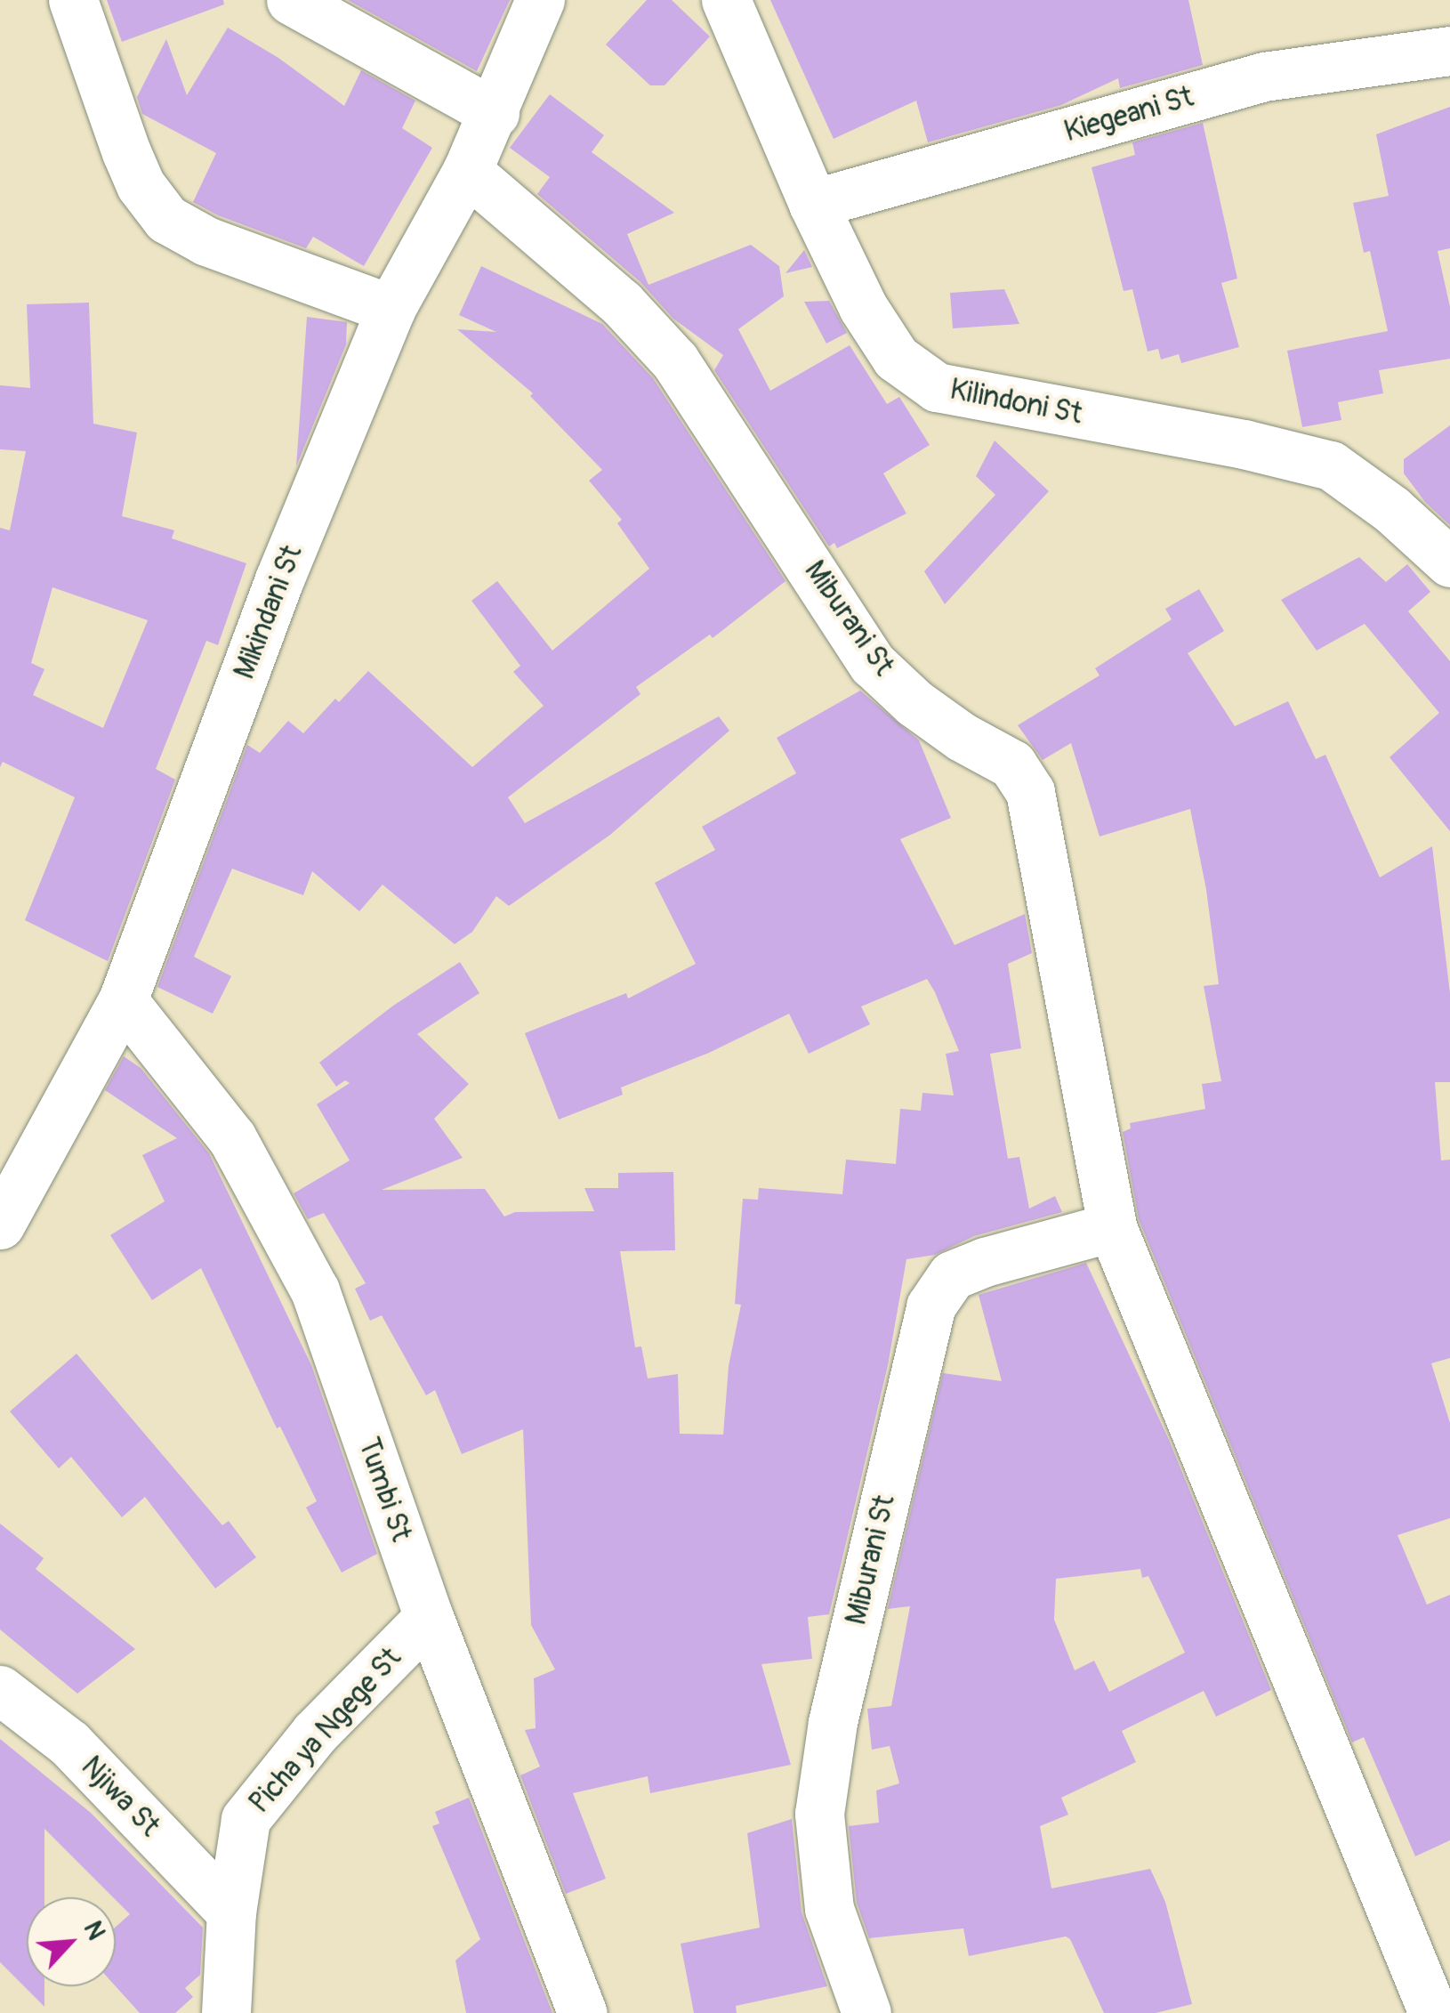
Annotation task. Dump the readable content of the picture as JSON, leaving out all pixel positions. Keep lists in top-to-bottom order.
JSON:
{
  "streets": {
    "street": [
      "Kiegeani St",
      "Kilindoni St",
      "Mikindani St",
      "Miburani St",
      "Tumbi St",
      "Picha ya Ngege St",
      "Njiwa St"
    ]
  },
  "crossings": [
    ["Kiegeani St", "Kilindoni St"],
    ["Mikindani St", "Miburani St"],
    ["Mikindani St", "Tumbi St"],
    ["Tumbi St", "Picha ya Ngege St"],
    ["Picha ya Ngege St", "Njiwa St"]
  ],
  "north": "top right"
}
